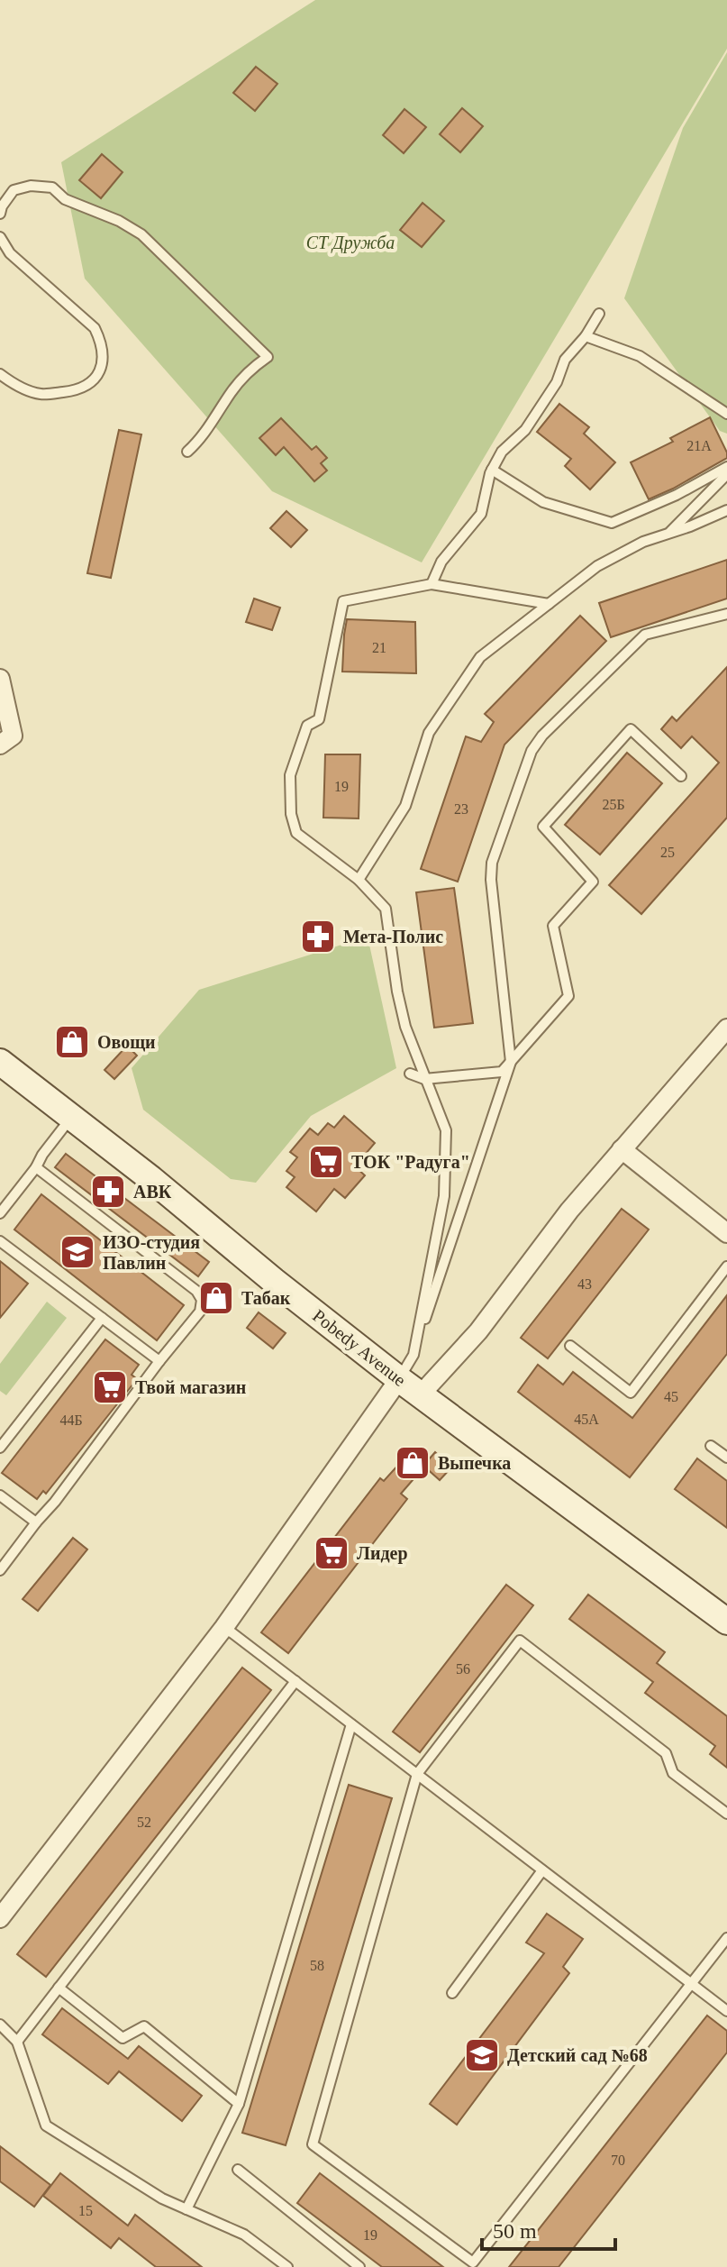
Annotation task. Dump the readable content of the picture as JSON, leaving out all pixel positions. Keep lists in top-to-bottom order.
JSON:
{
  "streets": {
    "street": ["Pobedy Avenue"]
  },
  "parks": ["СТ Дружба"],
  "places": {
    "pharmacy": ["Мета-Полис", "АВК"],
    "shop": ["Овощи", "Табак", "Выпечка"],
    "supermarket": ["ТОК \"Радуга\"", "Твой магазин", "Лидер"],
    "school or university": ["ИЗО-студия Павлин", "Детский сад №68"]
  },
  "house_numbers": [
    "21А",
    "21",
    "19",
    "25Б",
    "23",
    "25",
    "43",
    "45",
    "45А",
    "44Б",
    "56",
    "52",
    "58",
    "70",
    "15",
    "19"
  ],
  "scale_bar": "50 m"
}
